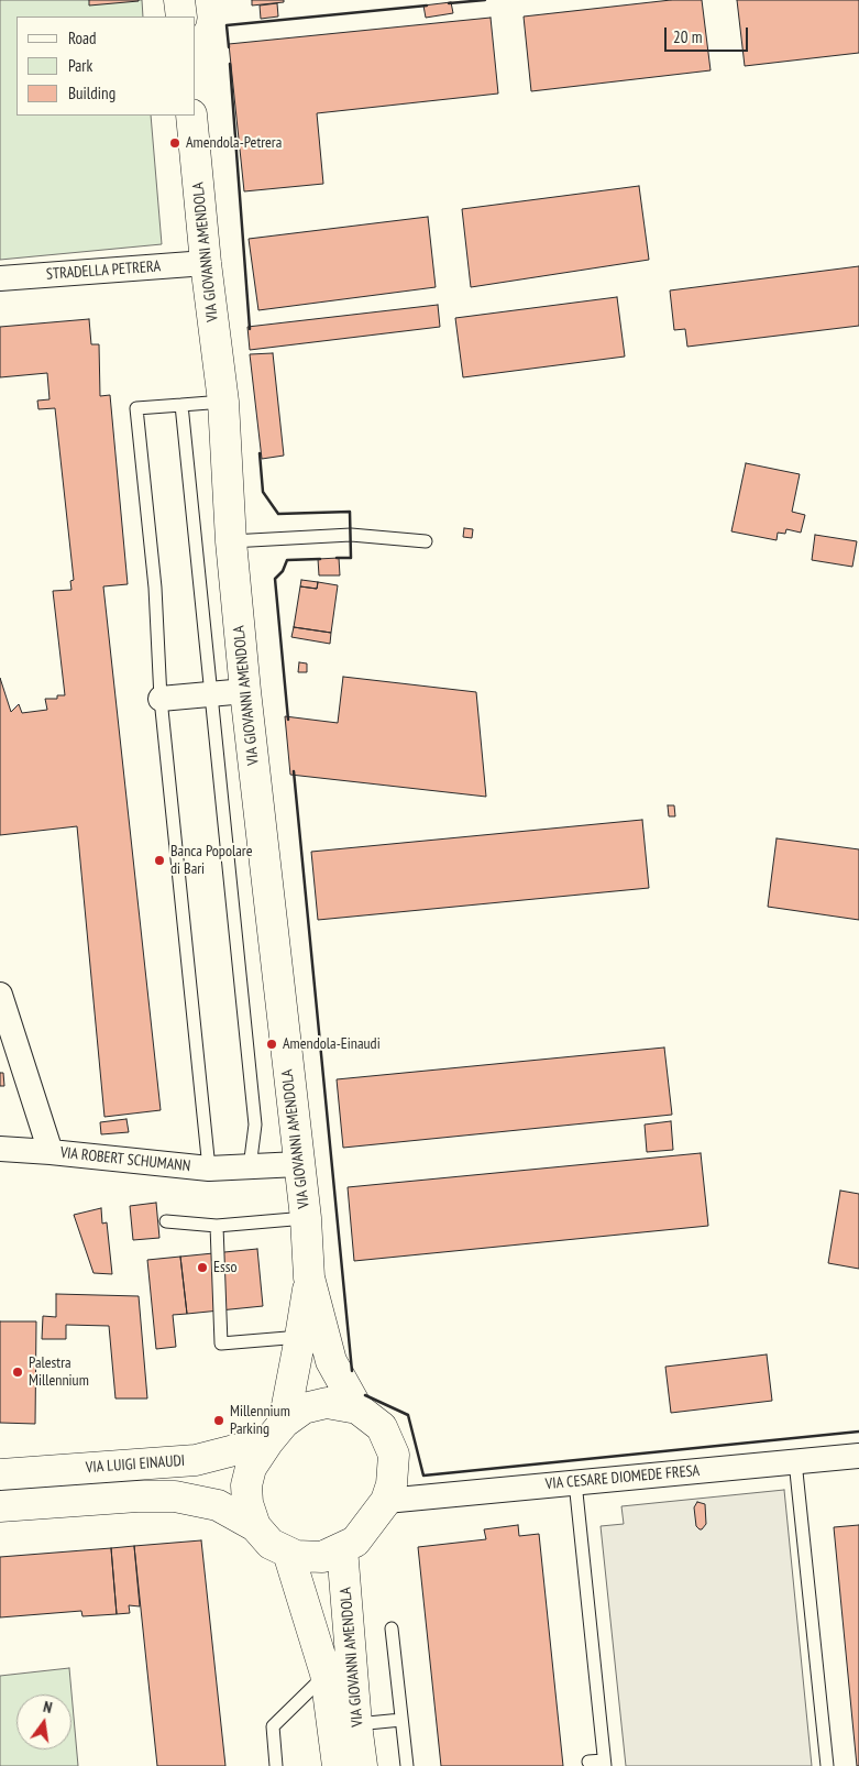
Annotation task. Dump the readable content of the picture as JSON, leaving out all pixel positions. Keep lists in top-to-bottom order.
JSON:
{
  "streets": {
    "main road": ["VIA GIOVANNI AMENDOLA", "VIA LUIGI EINAUDI"],
    "street": ["STRADELLA PETRERA", "VIA ROBERT SCHUMANN", "VIA CESARE DIOMEDE FRESA"]
  },
  "crossings": [
    ["VIA GIOVANNI AMENDOLA", "STRADELLA PETRERA"],
    ["VIA GIOVANNI AMENDOLA", "VIA ROBERT SCHUMANN"],
    ["VIA GIOVANNI AMENDOLA", "VIA LUIGI EINAUDI"],
    ["VIA GIOVANNI AMENDOLA", "VIA CESARE DIOMEDE FRESA"],
    ["VIA LUIGI EINAUDI", "VIA CESARE DIOMEDE FRESA"]
  ],
  "places": [
    "Amendola-Petrera",
    "Banca Popolare di Bari",
    "Amendola-Einaudi",
    "Esso",
    "Palestra Millennium",
    "Millennium Parking"
  ],
  "legend": ["Road", "Park", "Building"],
  "scale_bar": "20 m",
  "north": "top"
}
